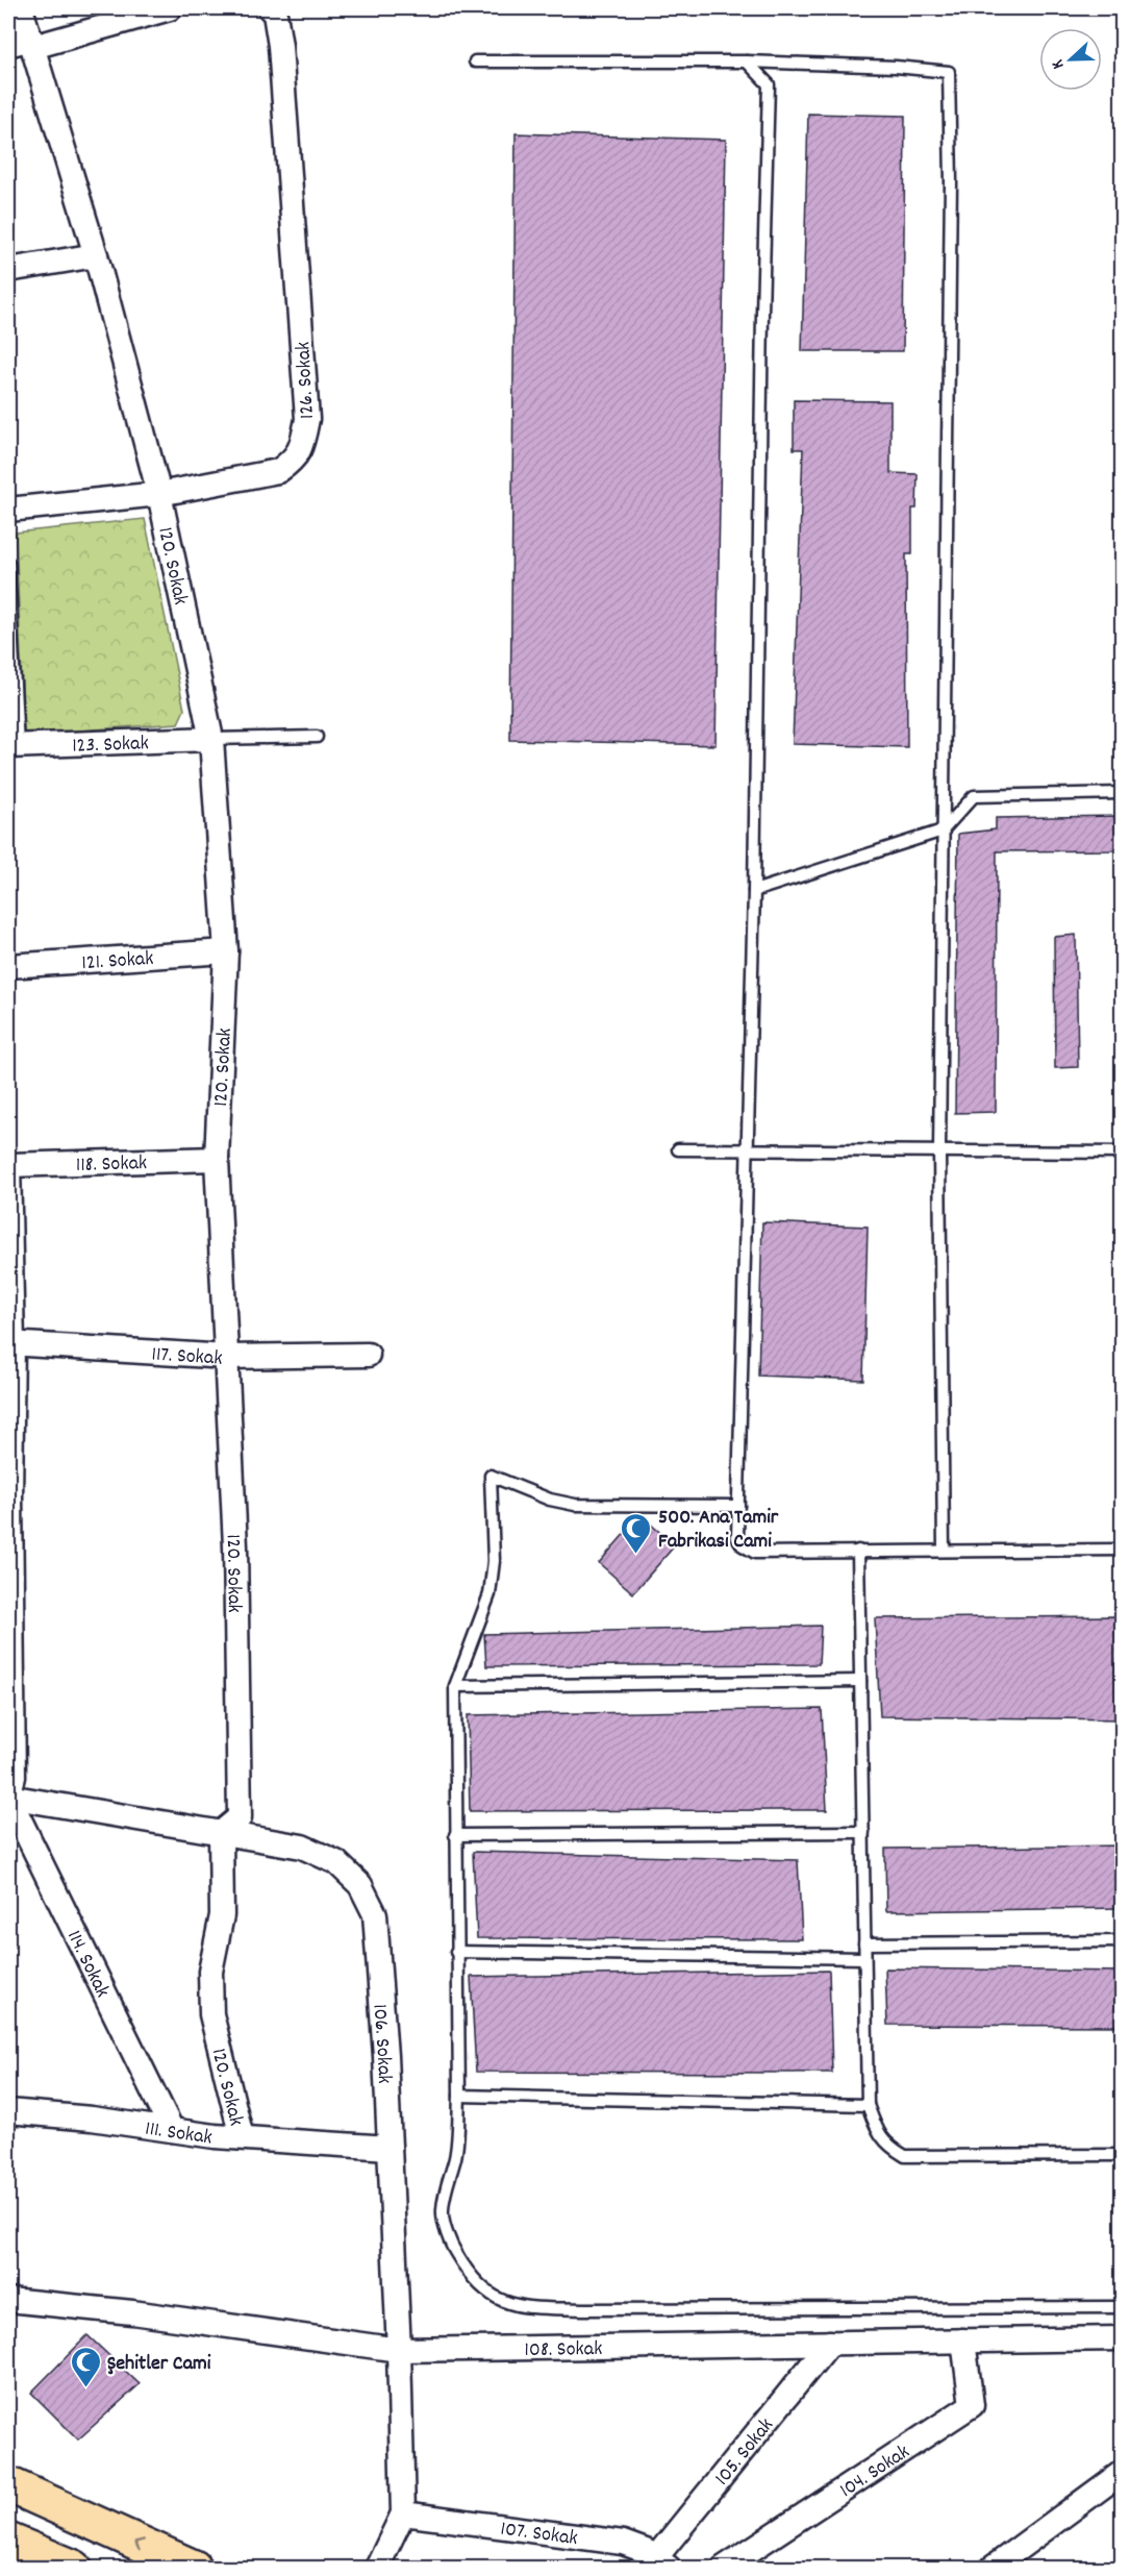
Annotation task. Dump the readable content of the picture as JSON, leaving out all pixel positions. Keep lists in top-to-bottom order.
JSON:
{
  "streets": {
    "street": [
      "126. Sokak",
      "120. Sokak",
      "123. Sokak",
      "121. Sokak",
      "118. Sokak",
      "117. Sokak",
      "114. Sokak",
      "106. Sokak",
      "111. Sokak",
      "108. Sokak",
      "105. Sokak",
      "104. Sokak",
      "107. Sokak"
    ]
  },
  "crossings": [
    ["126. Sokak", "120. Sokak"],
    ["120. Sokak", "123. Sokak"],
    ["120. Sokak", "121. Sokak"],
    ["120. Sokak", "118. Sokak"],
    ["120. Sokak", "117. Sokak"],
    ["120. Sokak", "106. Sokak"],
    ["120. Sokak", "111. Sokak"],
    ["114. Sokak", "106. Sokak"],
    ["114. Sokak", "111. Sokak"],
    ["106. Sokak", "111. Sokak"],
    ["106. Sokak", "108. Sokak"],
    ["106. Sokak", "107. Sokak"],
    ["108. Sokak", "105. Sokak"],
    ["108. Sokak", "104. Sokak"],
    ["105. Sokak", "107. Sokak"]
  ],
  "places": {
    "mosque": ["500. Ana Tamir Fabrikasi Cami", "Şehitler Cami"]
  },
  "north": "left"
}
